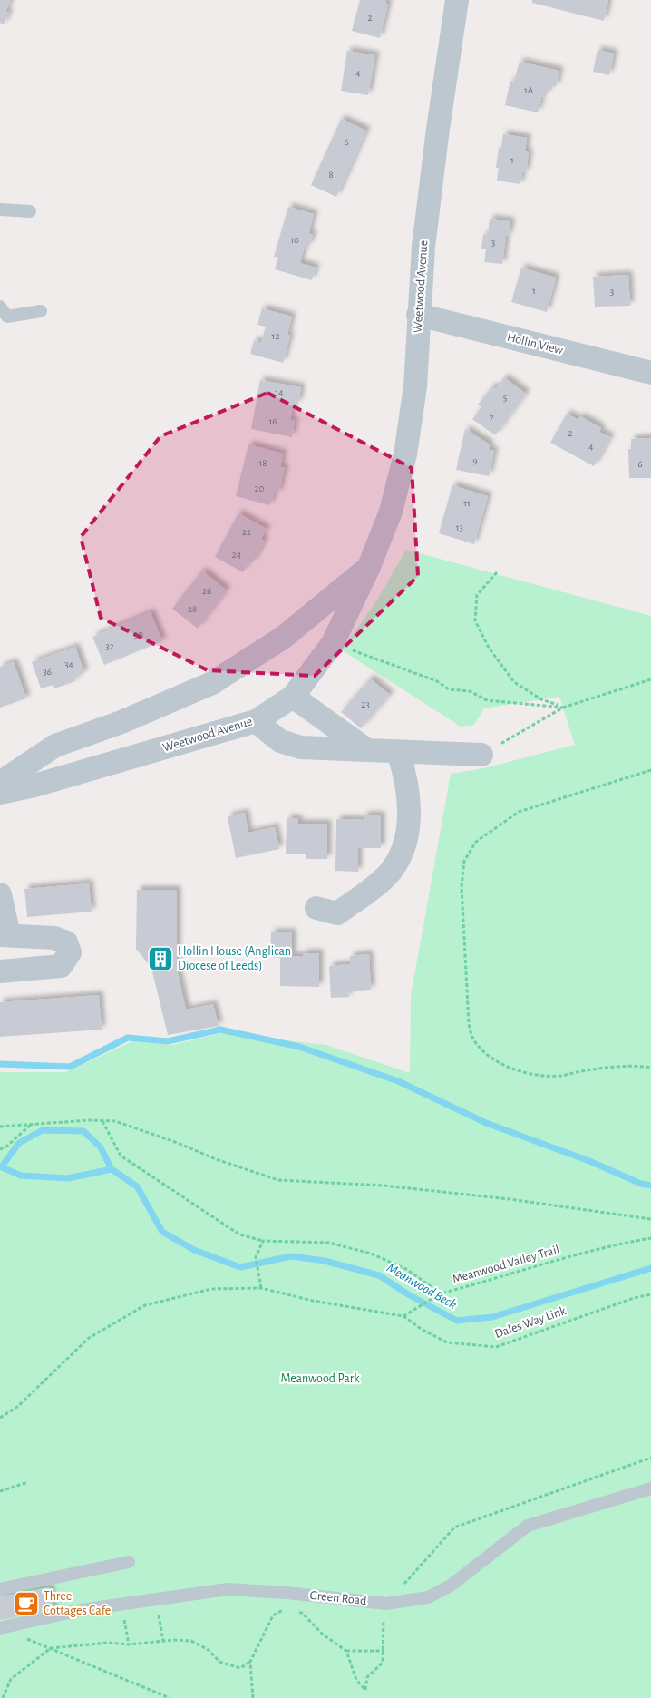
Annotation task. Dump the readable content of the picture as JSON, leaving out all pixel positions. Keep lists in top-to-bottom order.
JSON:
{
  "streets": {
    "street": ["Weetwood Avenue", "Hollin View"],
    "lane": ["Green Road"],
    "path": ["Meanwood Valley Trail", "Dales Way Link"]
  },
  "crossings": [
    ["Weetwood Avenue", "Hollin View"]
  ],
  "water": ["Meanwood Beck"],
  "parks": ["Meanwood Park"],
  "places": {
    "building": ["Hollin House (Anglican Diocese of Leeds)"],
    "cafe": ["Three Cottages Cafe"]
  },
  "house_numbers": [
    "2",
    "4",
    "1A",
    "6",
    "1",
    "8",
    "10",
    "3",
    "1",
    "3",
    "12",
    "14",
    "5",
    "7",
    "16",
    "2",
    "4",
    "9",
    "18",
    "6",
    "20",
    "11",
    "13",
    "22",
    "24",
    "26",
    "28",
    "30",
    "32",
    "34",
    "36",
    "23"
  ]
}
